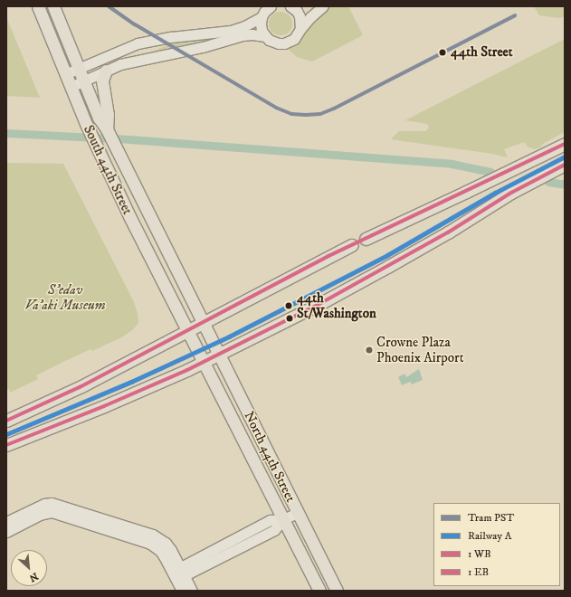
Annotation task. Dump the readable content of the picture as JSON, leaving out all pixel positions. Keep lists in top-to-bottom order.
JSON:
{
  "streets": {
    "main road": ["South 44th Street", "North 44th Street"]
  },
  "crossings": [
    ["South 44th Street", "North 44th Street"]
  ],
  "parks": ["S'edav Va'aki Museum"],
  "places": ["44th Street", "44th St/Washington", "Crowne Plaza Phoenix Airport"],
  "lines": ["tram line PST", "rail line A"],
  "legend": [
    "Tram PST",
    "Railway A",
    "1 WB",
    "1 EB"
  ],
  "north": "bottom right"
}
